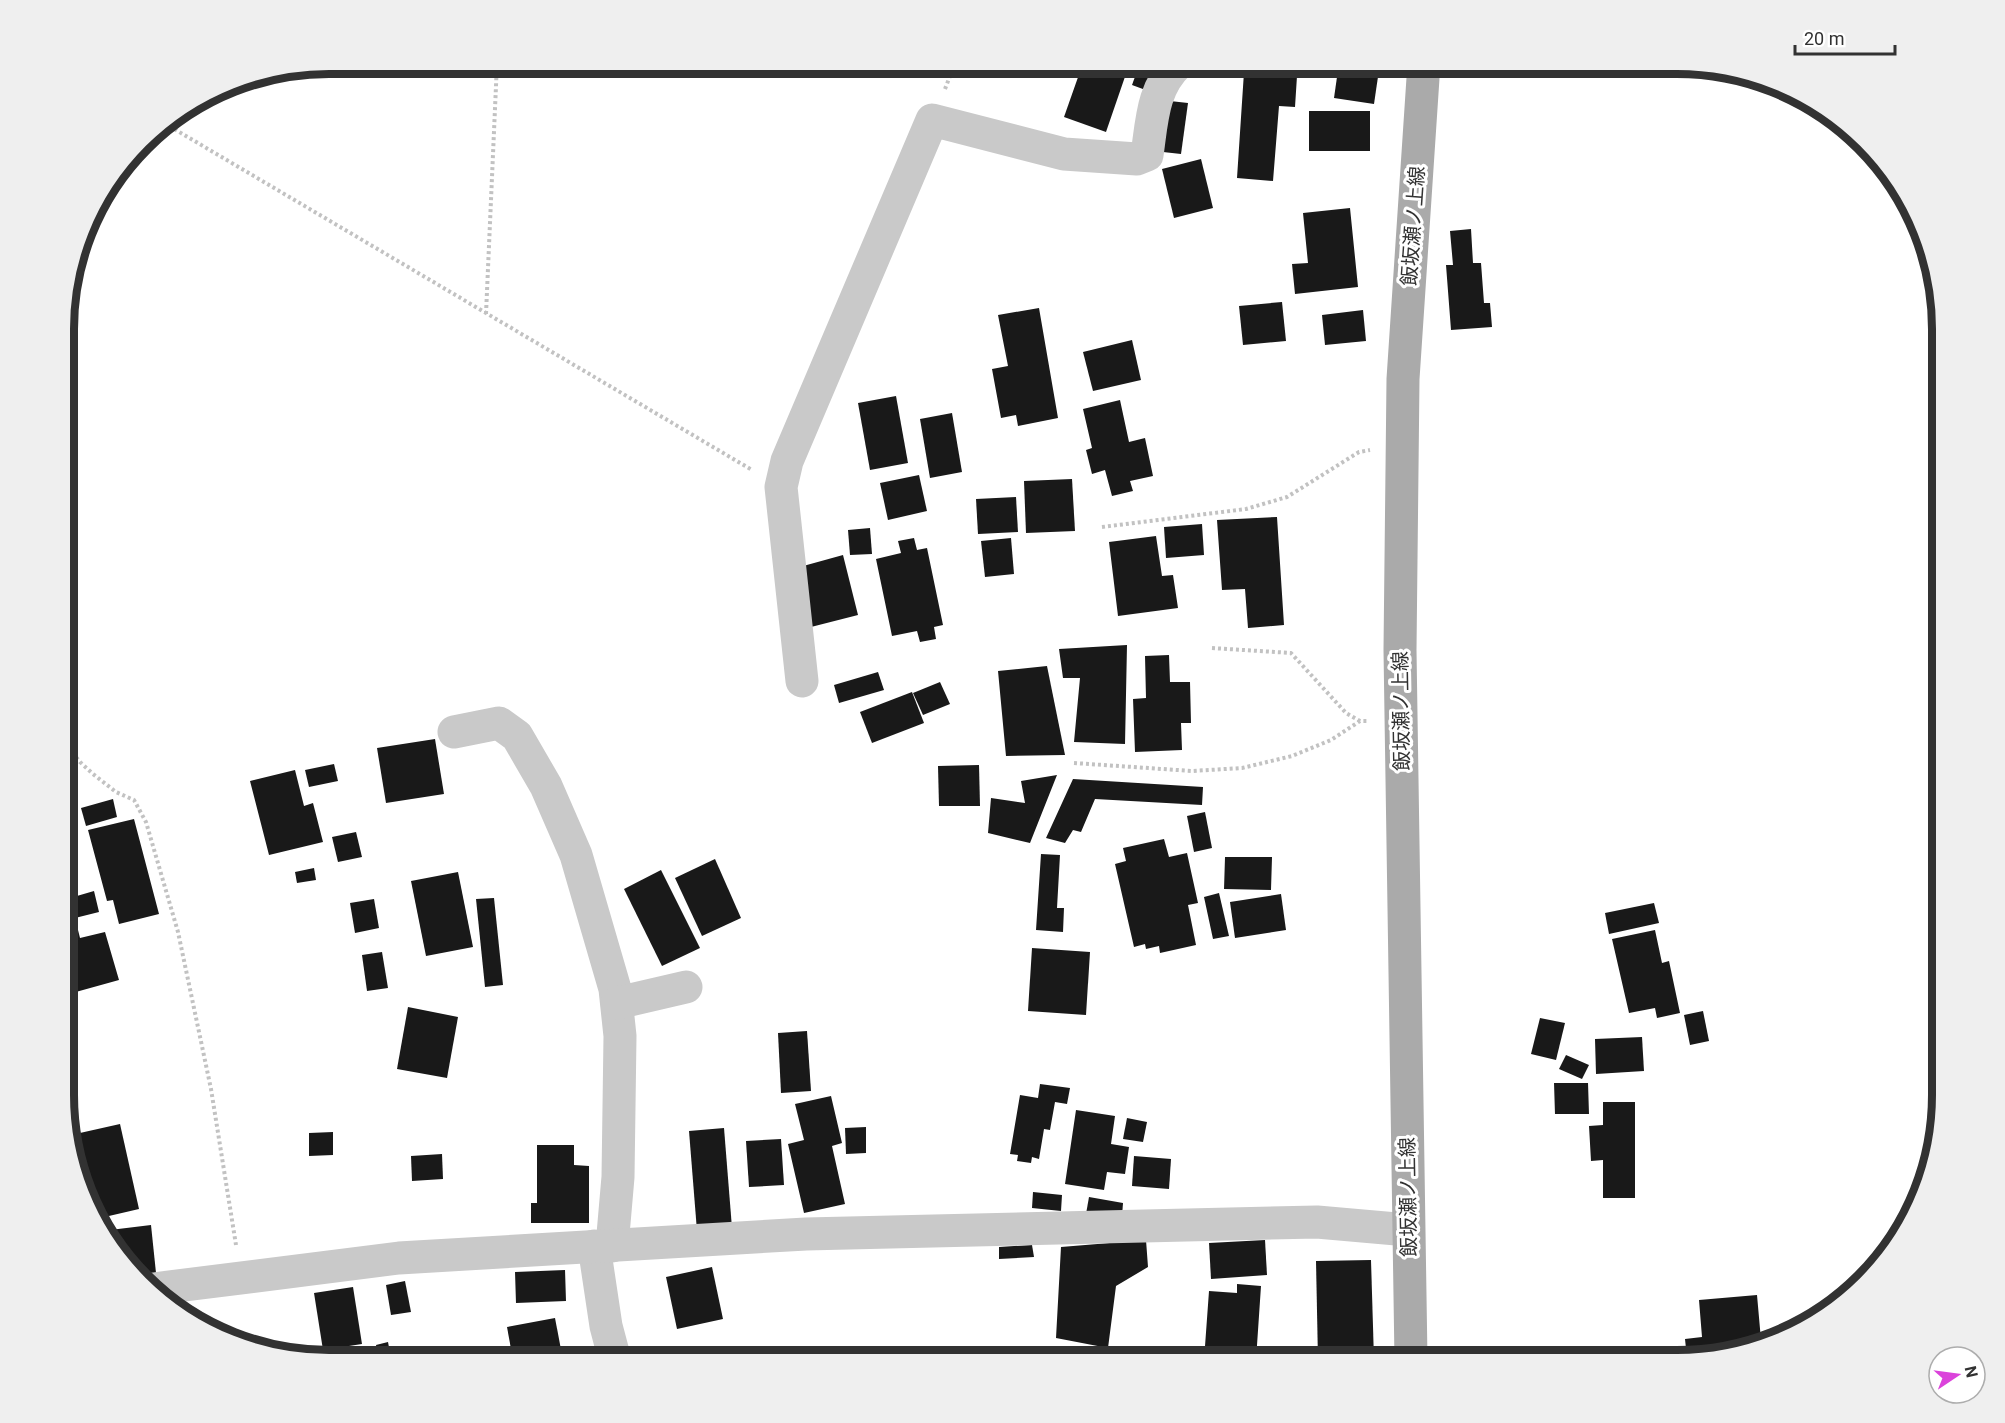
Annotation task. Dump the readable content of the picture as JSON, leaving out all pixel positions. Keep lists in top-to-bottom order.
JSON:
{
  "streets": {
    "main road": ["飯坂瀬ノ上線"]
  },
  "scale_bar": "20 m",
  "north": "right"
}
